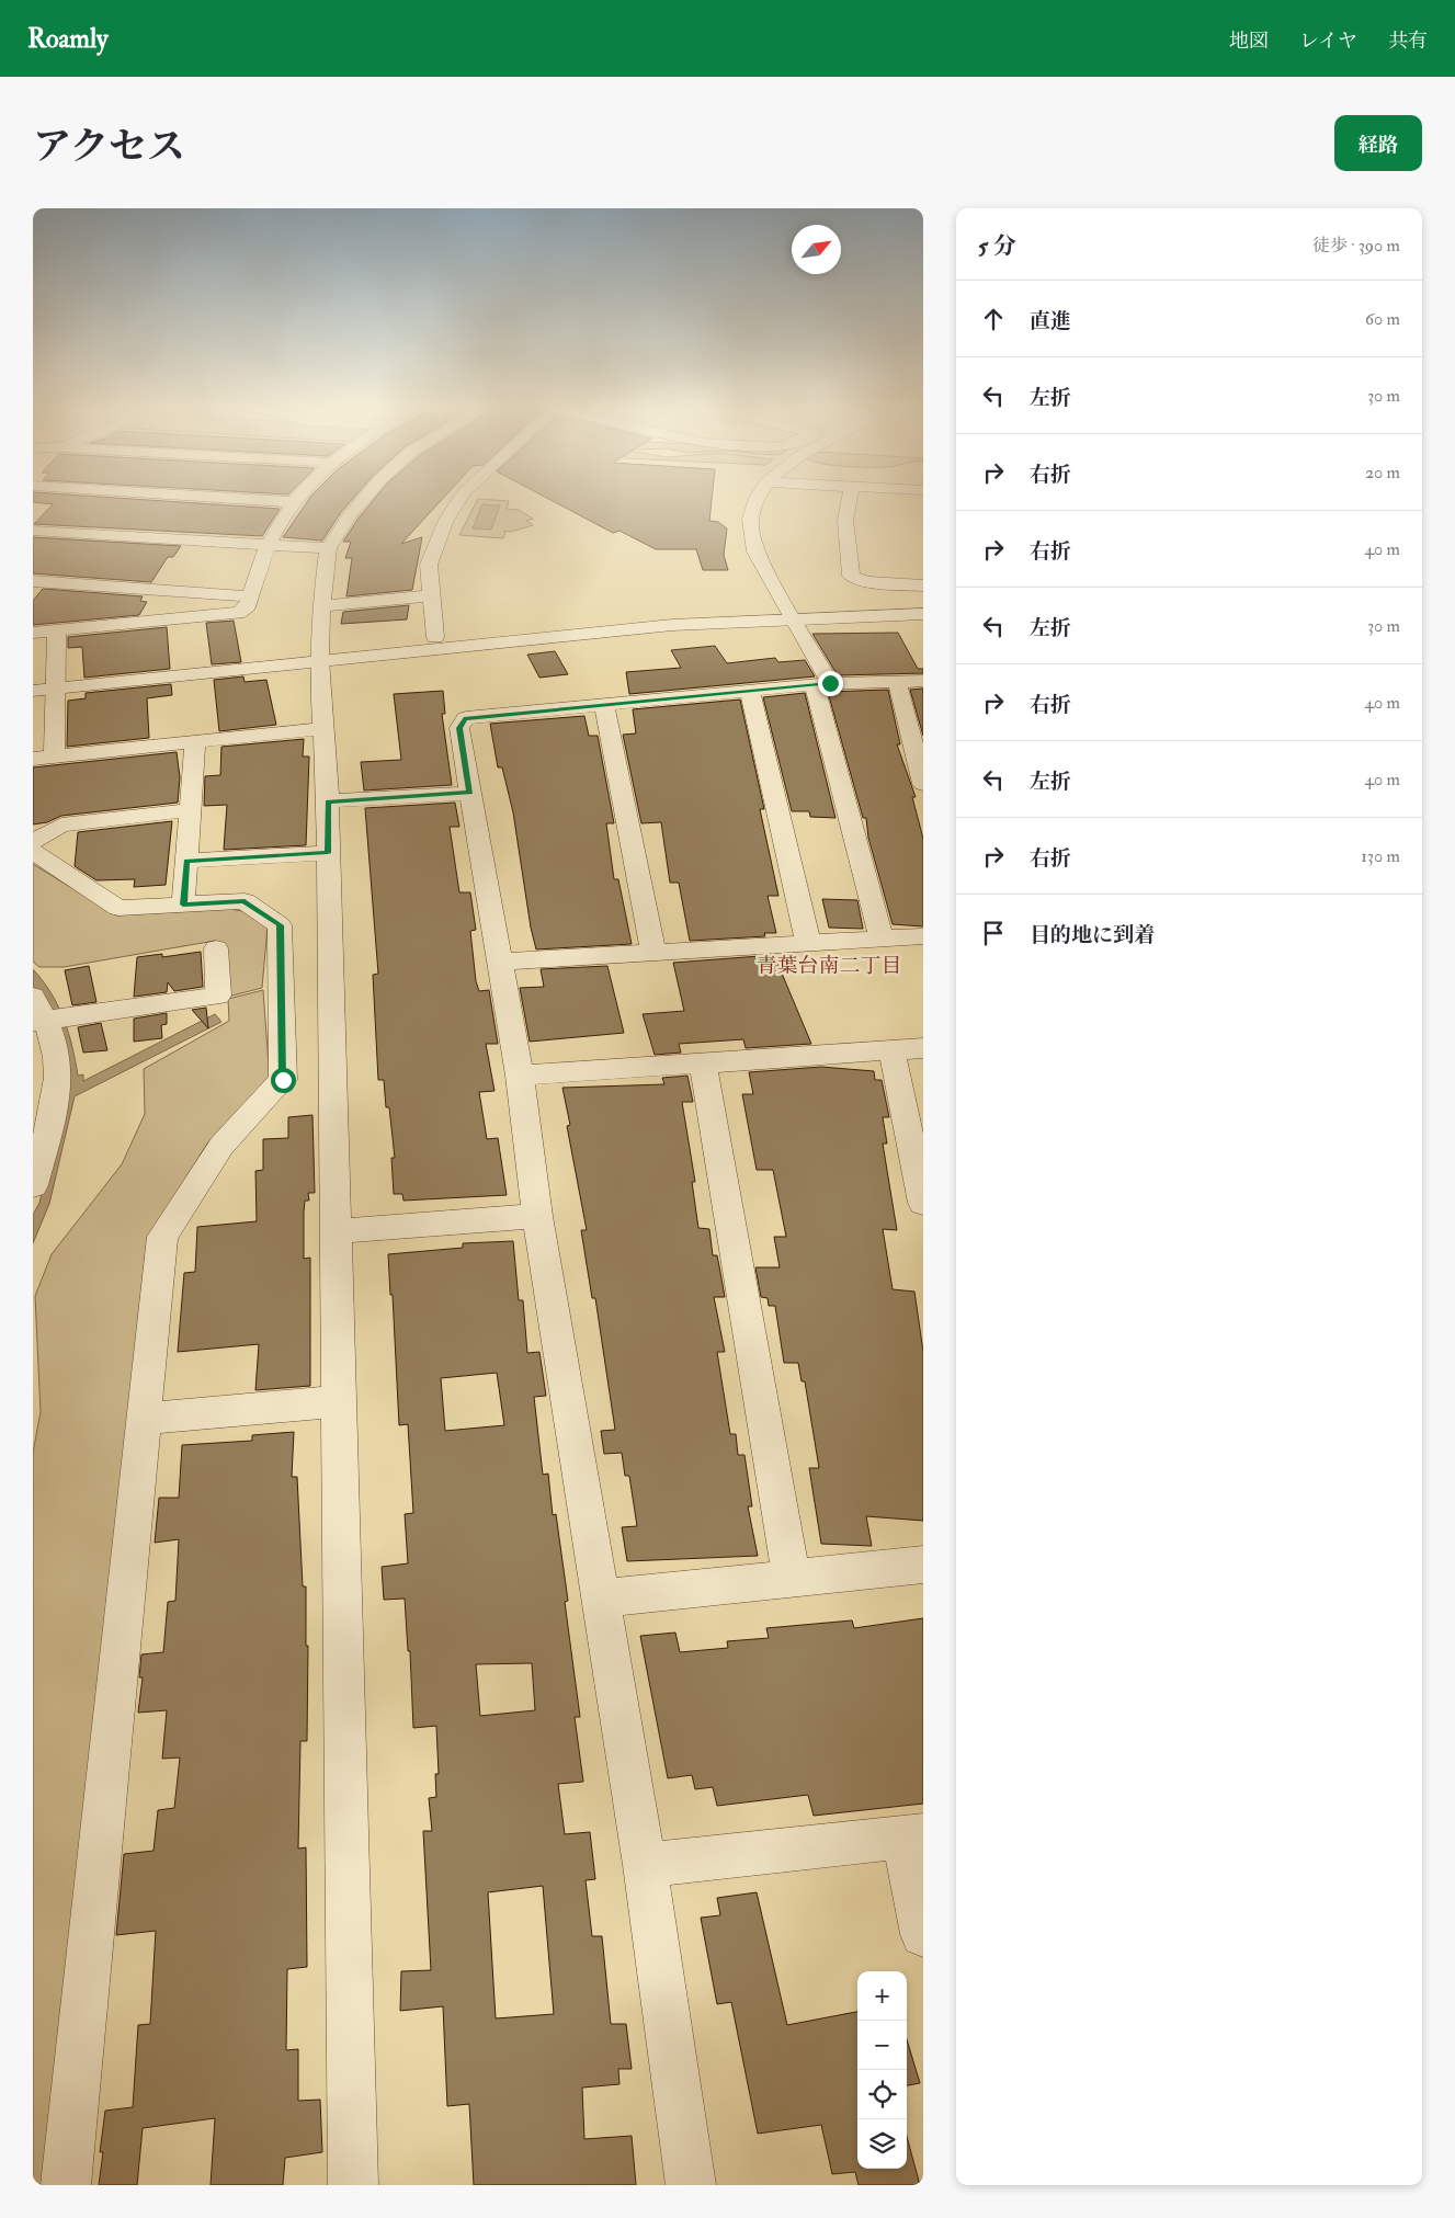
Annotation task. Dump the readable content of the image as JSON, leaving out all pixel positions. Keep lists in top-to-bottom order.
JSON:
{
  "districts": ["青葉台南二丁目"],
  "north": "top right",
  "page": {
    "header": "Roamly",
    "nav": ["地図", "レイヤ", "共有"],
    "title": "アクセス",
    "buttons": "経路",
    "heading": ["5 分", "徒歩 · 390 m"],
    "list": [
      ["直進", "60 m"],
      ["左折", "30 m"],
      ["右折", "20 m"],
      ["右折", "40 m"],
      ["左折", "30 m"],
      ["右折", "40 m"],
      ["左折", "40 m"],
      ["右折", "130 m"],
      "目的地に到着"
    ],
    "map_buttons": ["+", "−"]
  }
}
